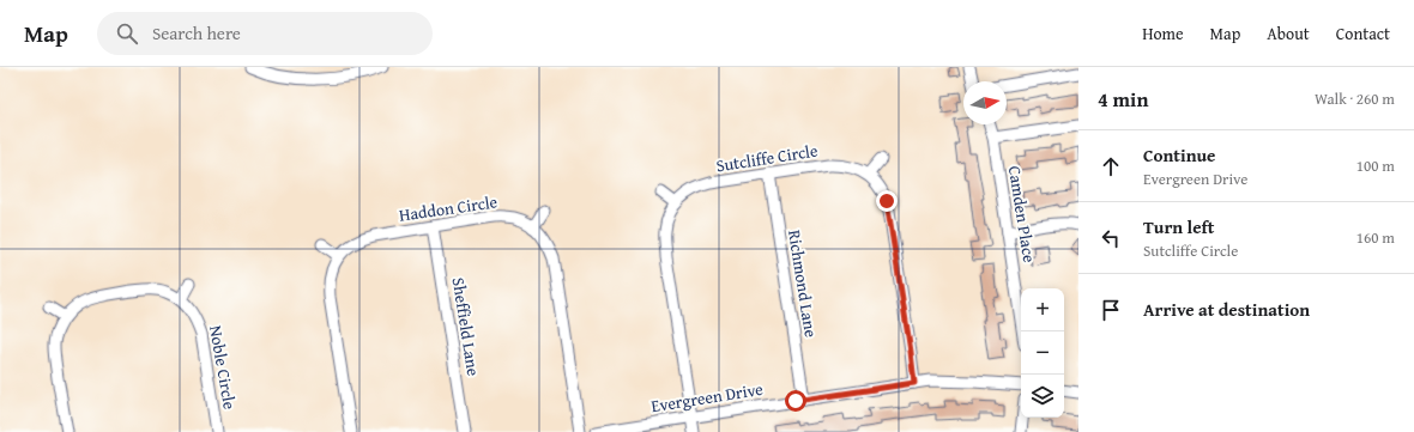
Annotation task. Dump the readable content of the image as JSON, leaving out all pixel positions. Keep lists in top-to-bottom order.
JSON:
{
  "streets": {
    "street": [
      "Sutcliffe Circle",
      "Haddon Circle",
      "Camden Place",
      "Richmond Lane",
      "Sheffield Lane",
      "Noble Circle",
      "Evergreen Drive"
    ]
  },
  "crossings": [
    ["Sutcliffe Circle", "Richmond Lane"],
    ["Sutcliffe Circle", "Evergreen Drive"],
    ["Haddon Circle", "Sheffield Lane"],
    ["Richmond Lane", "Evergreen Drive"]
  ],
  "north": "right",
  "page": {
    "header": "Map",
    "search": "Search here",
    "nav": [
      "Home",
      "Map",
      "About",
      "Contact"
    ],
    "heading": ["4 min", "Walk · 260 m"],
    "list": [
      ["Continue", "Evergreen Drive", "100 m"],
      ["Turn left", "Sutcliffe Circle", "160 m"],
      "Arrive at destination"
    ],
    "map_buttons": ["+", "−"]
  }
}
